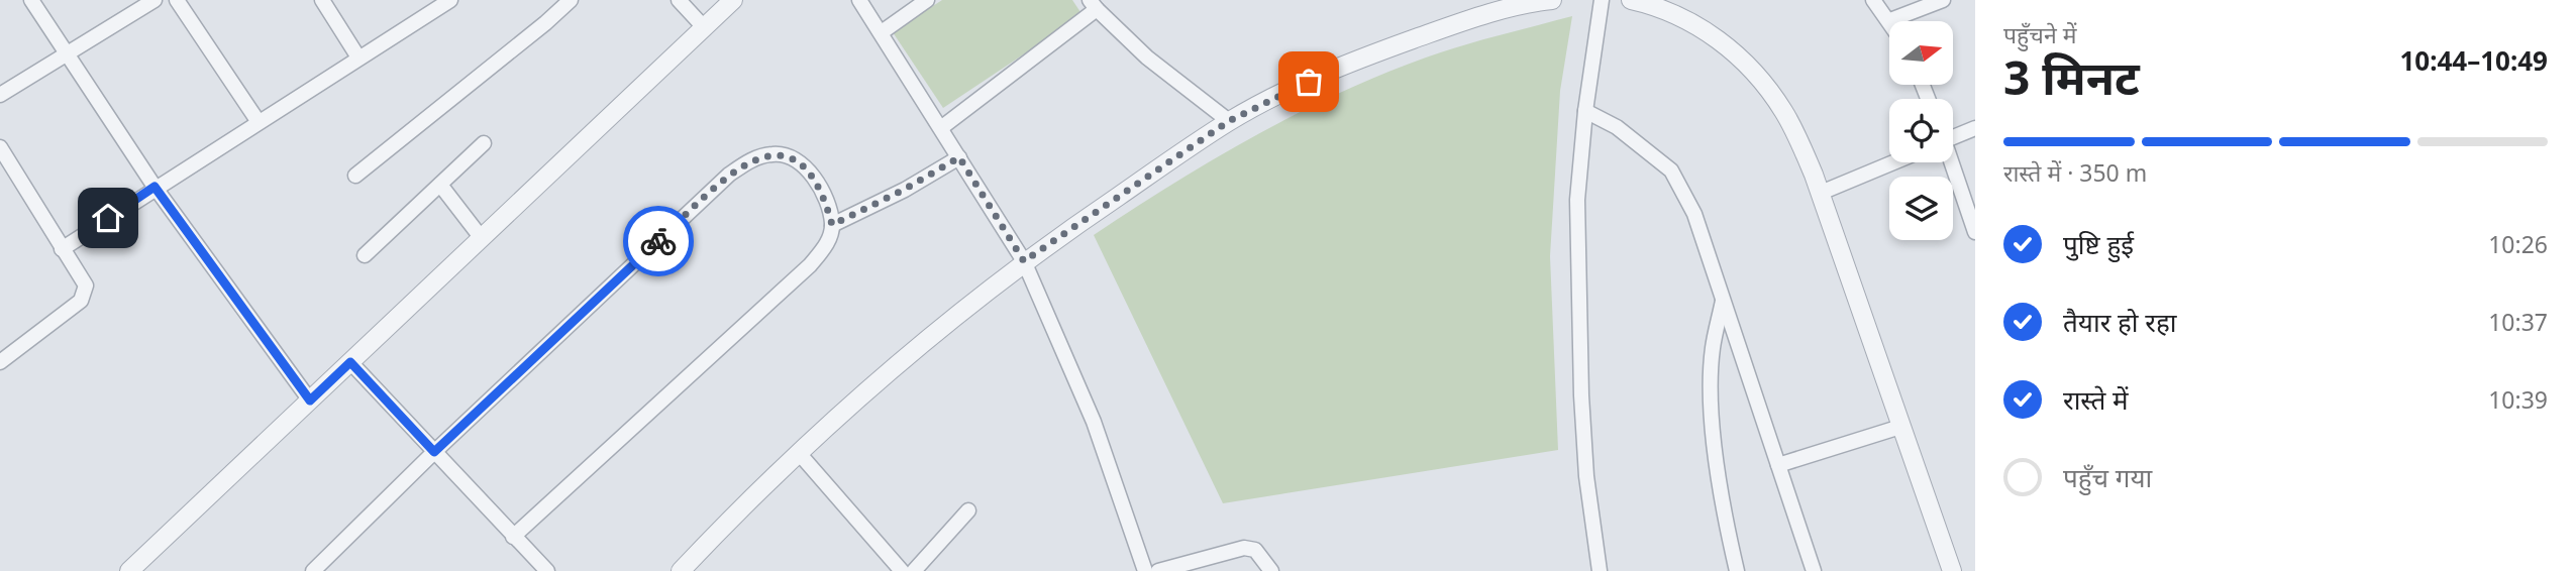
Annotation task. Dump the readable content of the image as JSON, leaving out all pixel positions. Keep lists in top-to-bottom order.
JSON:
{
  "north": "right",
  "page": {
    "heading": ["3 मिनट", "पहुँचने में", "10:44–10:49"],
    "bar": "रास्ते में · 350 m",
    "list": [
      ["पुष्टि हुई", "10:26"],
      ["तैयार हो रहा", "10:37"],
      ["रास्ते में", "10:39"],
      "पहुँच गया"
    ]
  }
}
